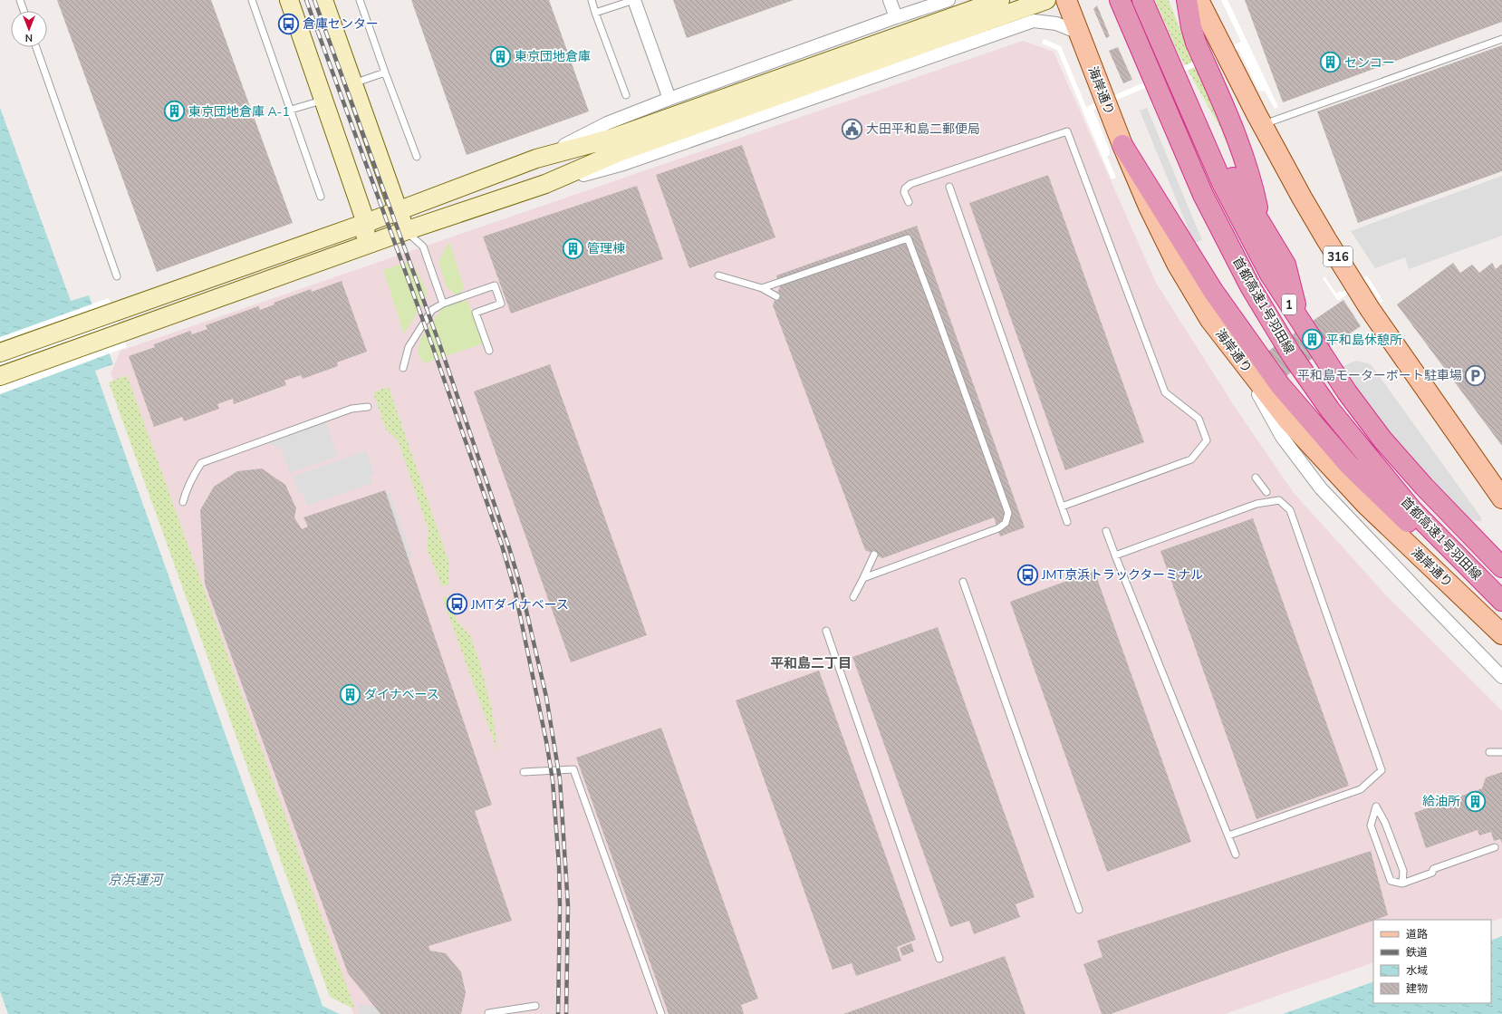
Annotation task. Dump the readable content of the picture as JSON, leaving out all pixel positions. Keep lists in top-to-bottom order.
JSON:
{
  "streets": {
    "highway": ["1", "首都高速1号羽田線"],
    "main road": ["海岸通り", "316"]
  },
  "crossings": [
    ["海岸通り", "1"],
    ["1", "首都高速1号羽田線"]
  ],
  "districts": ["平和島二丁目"],
  "water": ["京浜運河"],
  "places": {
    "bus stop": ["倉庫センター", "JMT京浜トラックターミナル", "JMTダイナベース"],
    "building": [
      "東京団地倉庫",
      "センコー",
      "東京団地倉庫 A-1",
      "管理棟",
      "平和島休憩所",
      "ダイナベース",
      "給油所"
    ],
    "public building": ["大田平和島二郵便局"],
    "parking": ["平和島モーターボート駐車場"]
  },
  "legend": [
    "道路",
    "鉄道",
    "水域",
    "建物"
  ],
  "north": "bottom"
}
